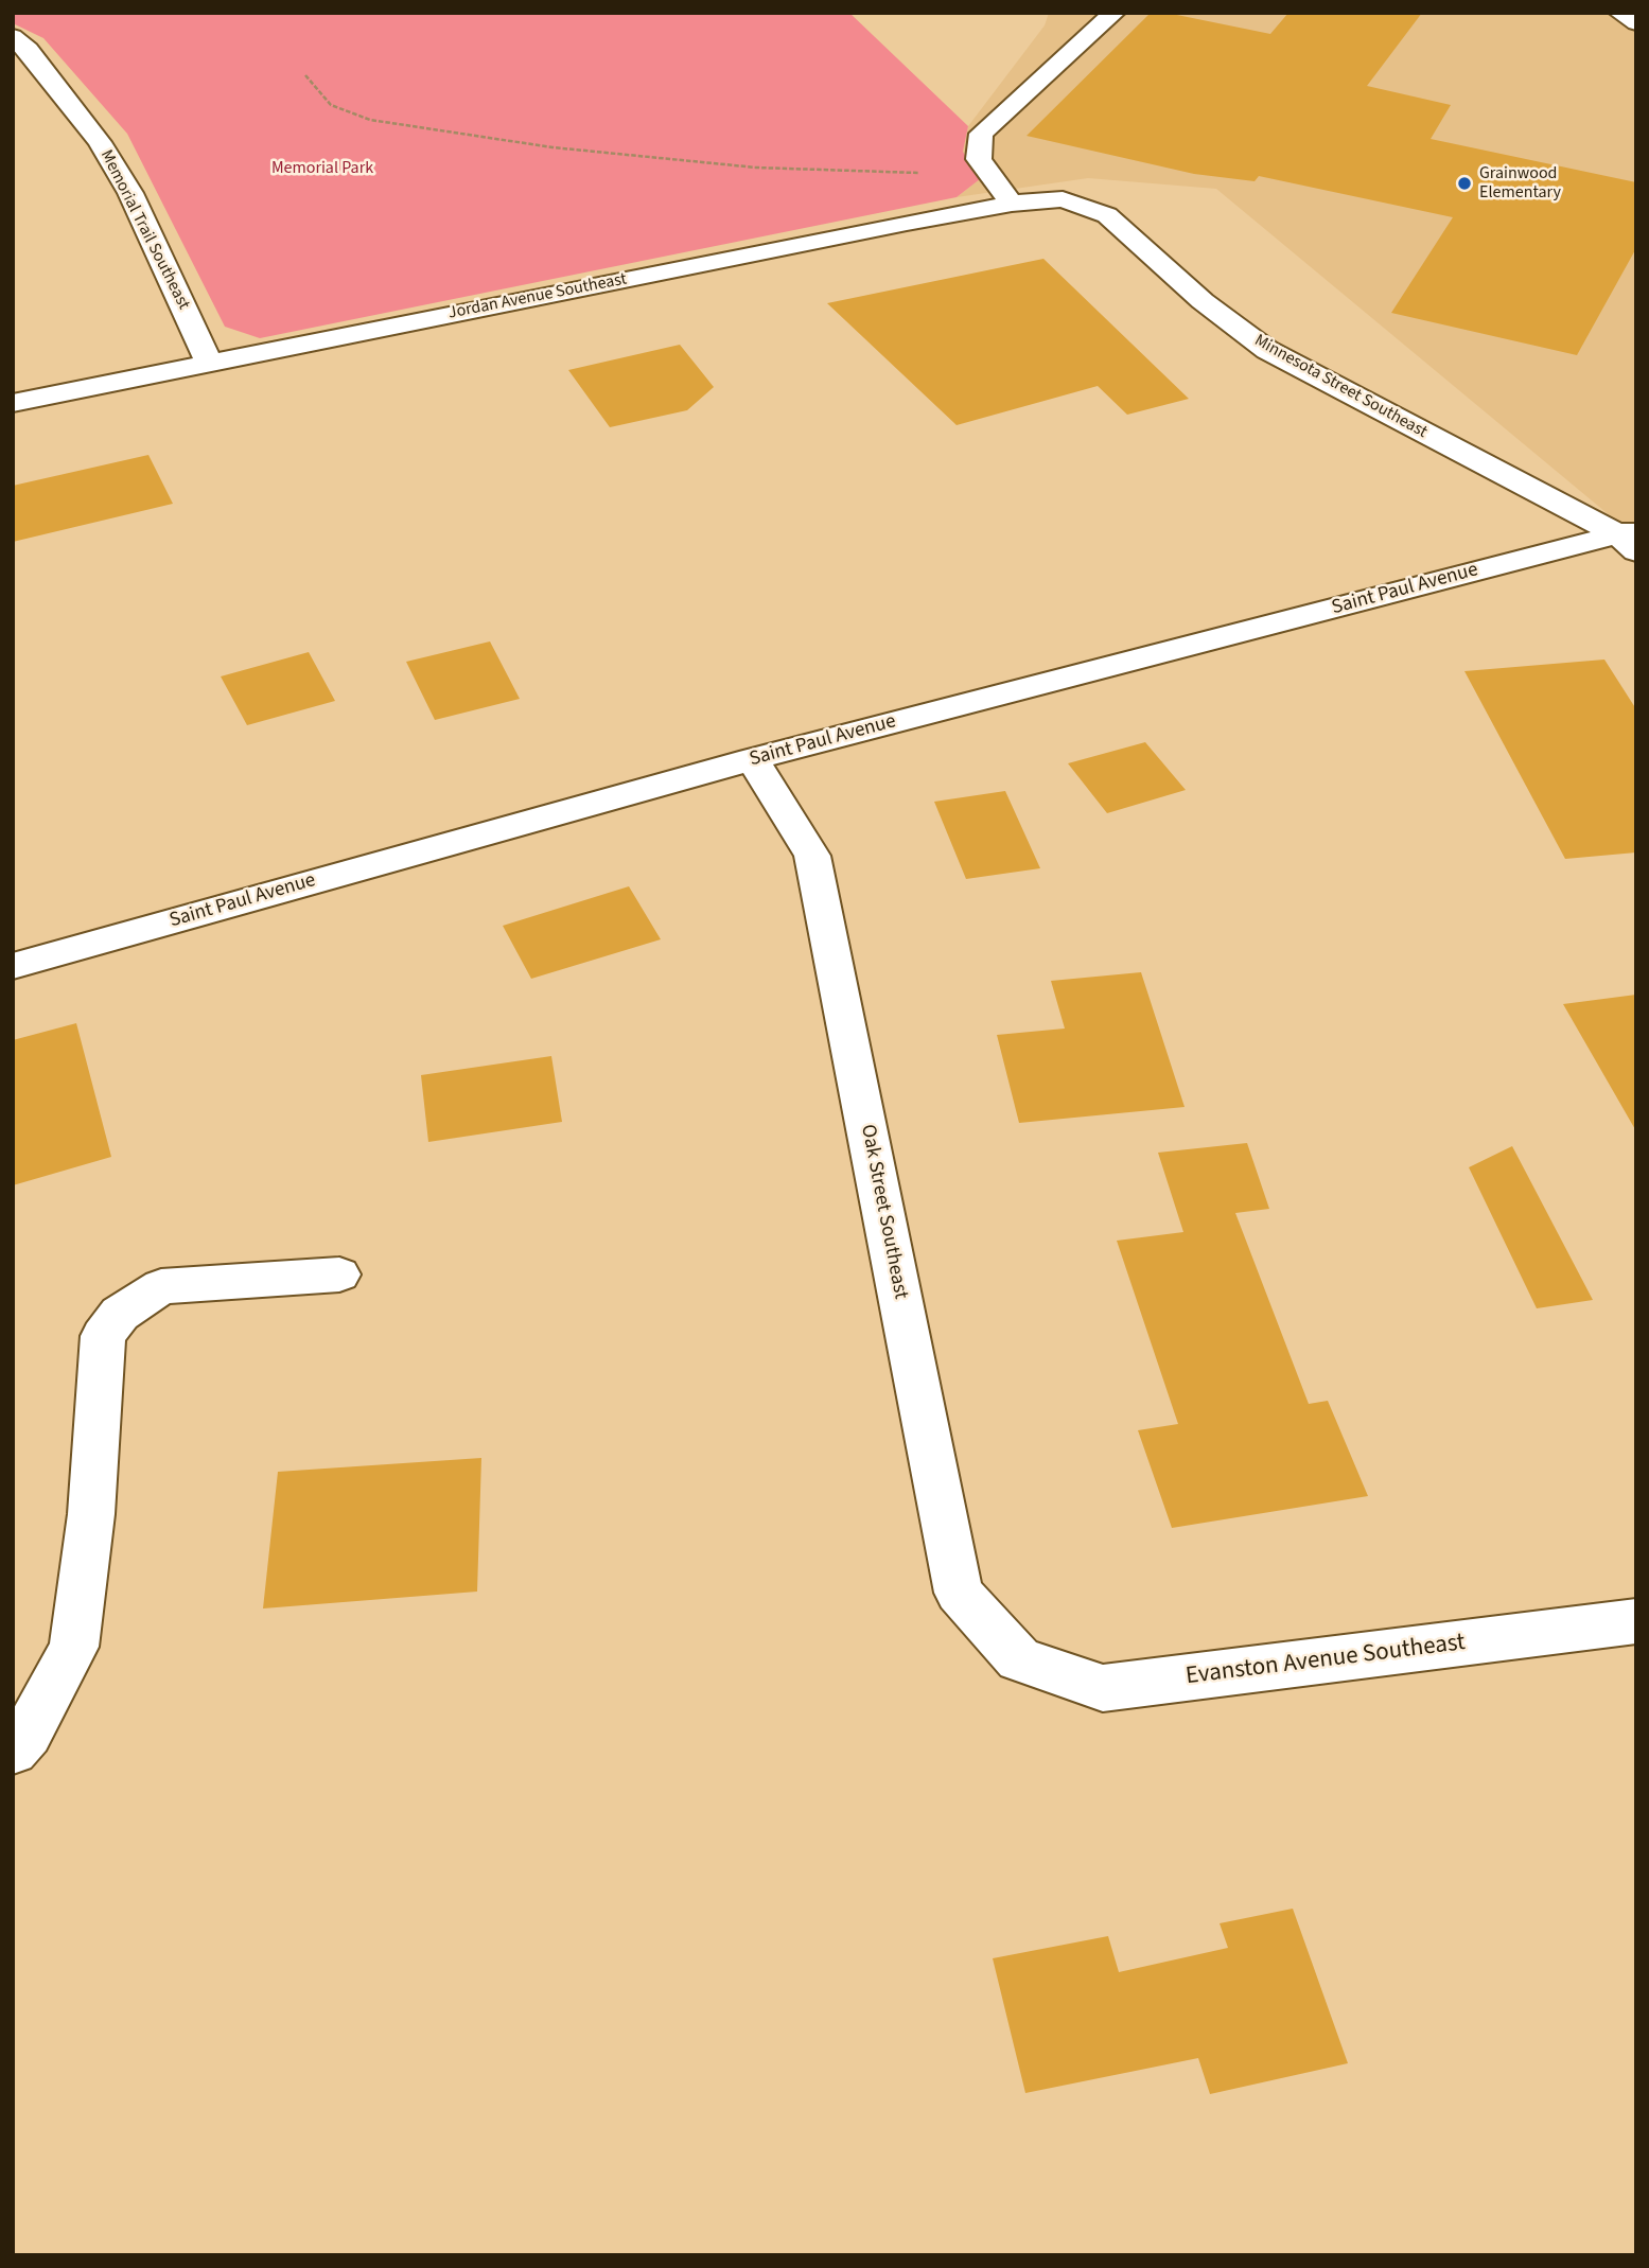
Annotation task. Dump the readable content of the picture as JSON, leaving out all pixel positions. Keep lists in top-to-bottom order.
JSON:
{
  "streets": {
    "street": [
      "Memorial Trail Southeast",
      "Jordan Avenue Southeast",
      "Minnesota Street Southeast",
      "Saint Paul Avenue",
      "Oak Street Southeast",
      "Evanston Avenue Southeast"
    ]
  },
  "crossings": [
    ["Memorial Trail Southeast", "Jordan Avenue Southeast"],
    ["Jordan Avenue Southeast", "Minnesota Street Southeast"],
    ["Minnesota Street Southeast", "Saint Paul Avenue"],
    ["Saint Paul Avenue", "Oak Street Southeast"],
    ["Oak Street Southeast", "Evanston Avenue Southeast"]
  ],
  "parks": ["Memorial Park"],
  "places": ["Grainwood Elementary"]
}
